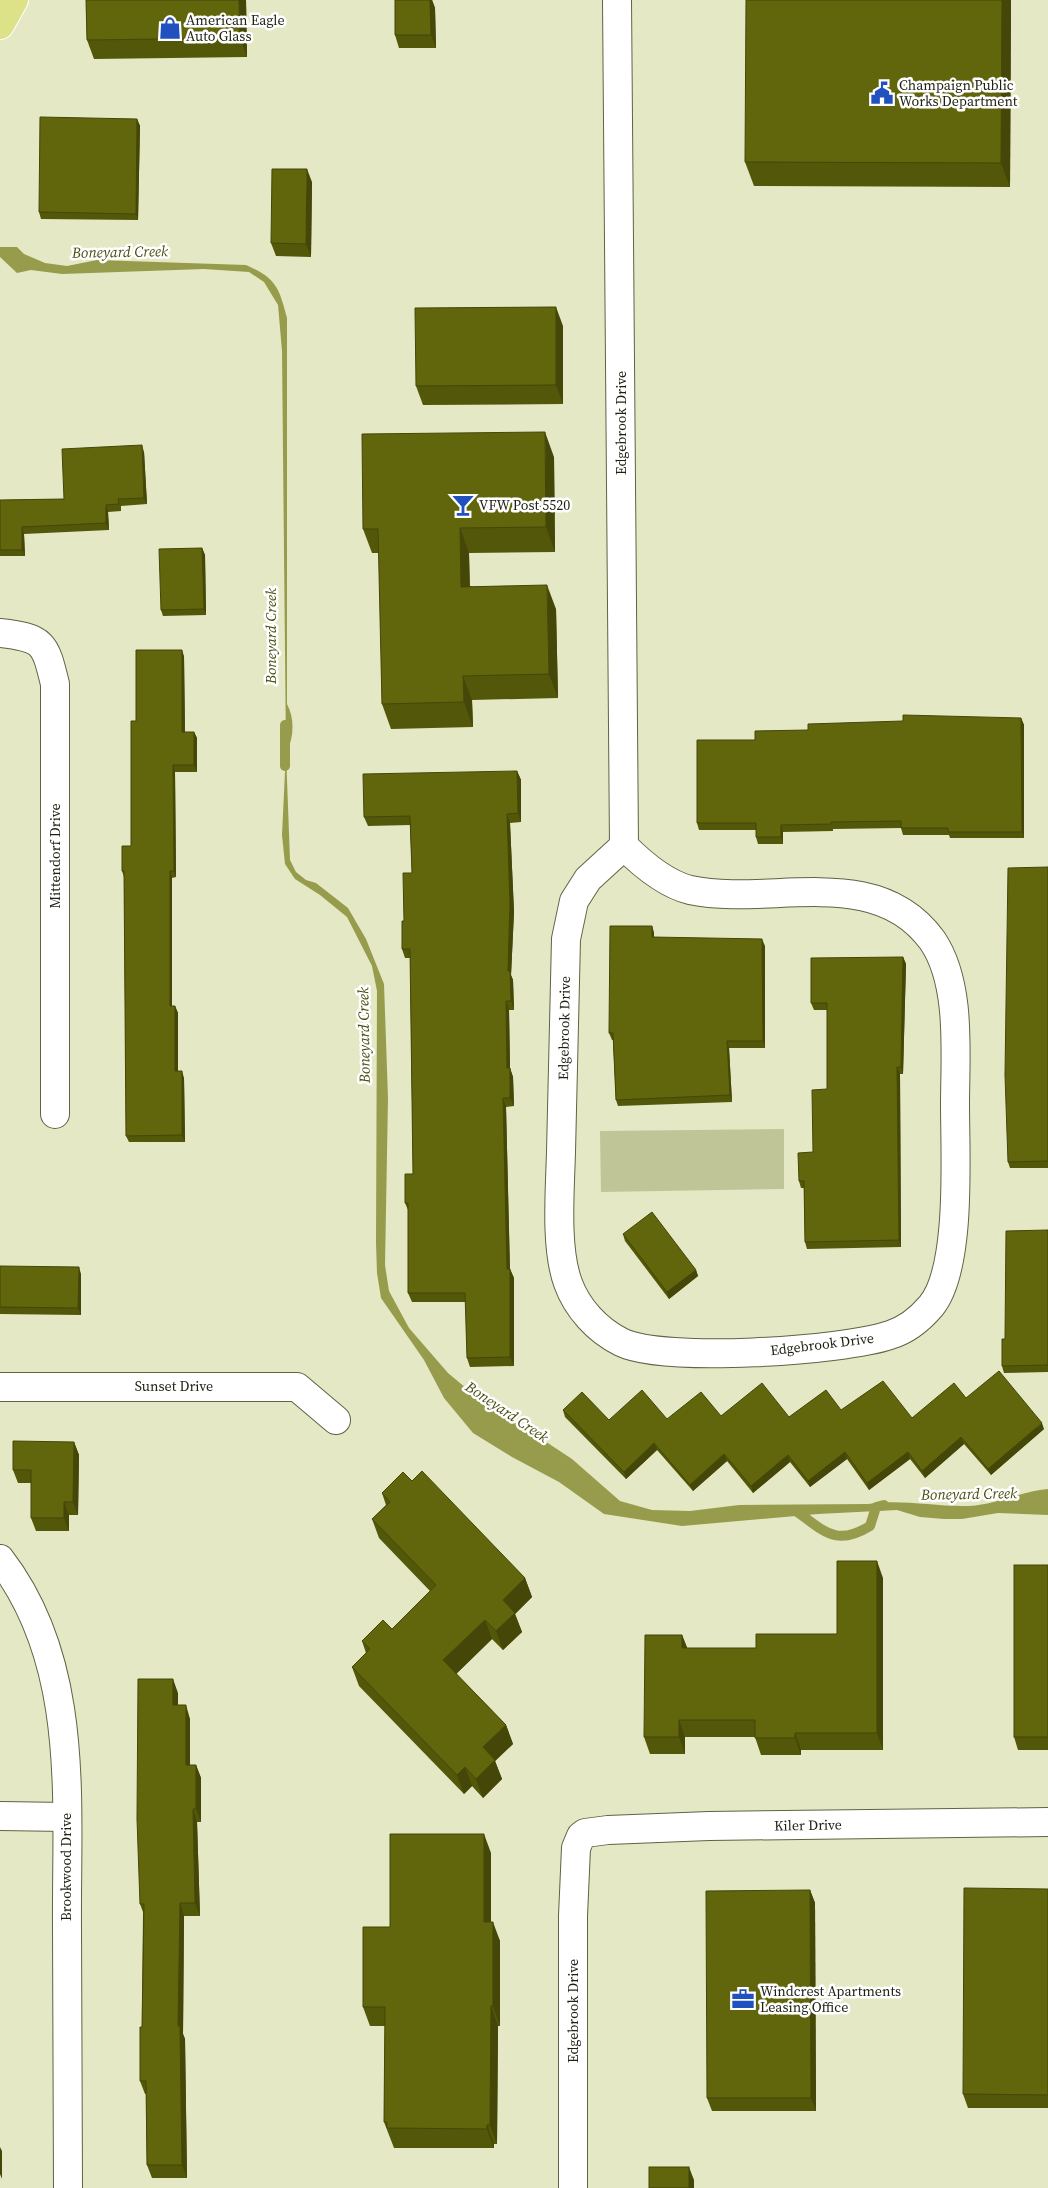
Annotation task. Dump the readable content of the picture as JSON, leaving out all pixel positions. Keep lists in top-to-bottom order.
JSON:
{
  "streets": {
    "street": [
      "Edgebrook Drive",
      "Mittendorf Drive",
      "Sunset Drive",
      "Kiler Drive",
      "Brookwood Drive"
    ]
  },
  "crossings": [
    ["Edgebrook Drive", "Kiler Drive"]
  ],
  "water": ["Boneyard Creek"],
  "places": {
    "shop": ["American Eagle Auto Glass"],
    "public building": ["Champaign Public Works Department"],
    "bar": ["VFW Post 5520"],
    "office": ["Windcrest Apartments Leasing Office"]
  }
}
